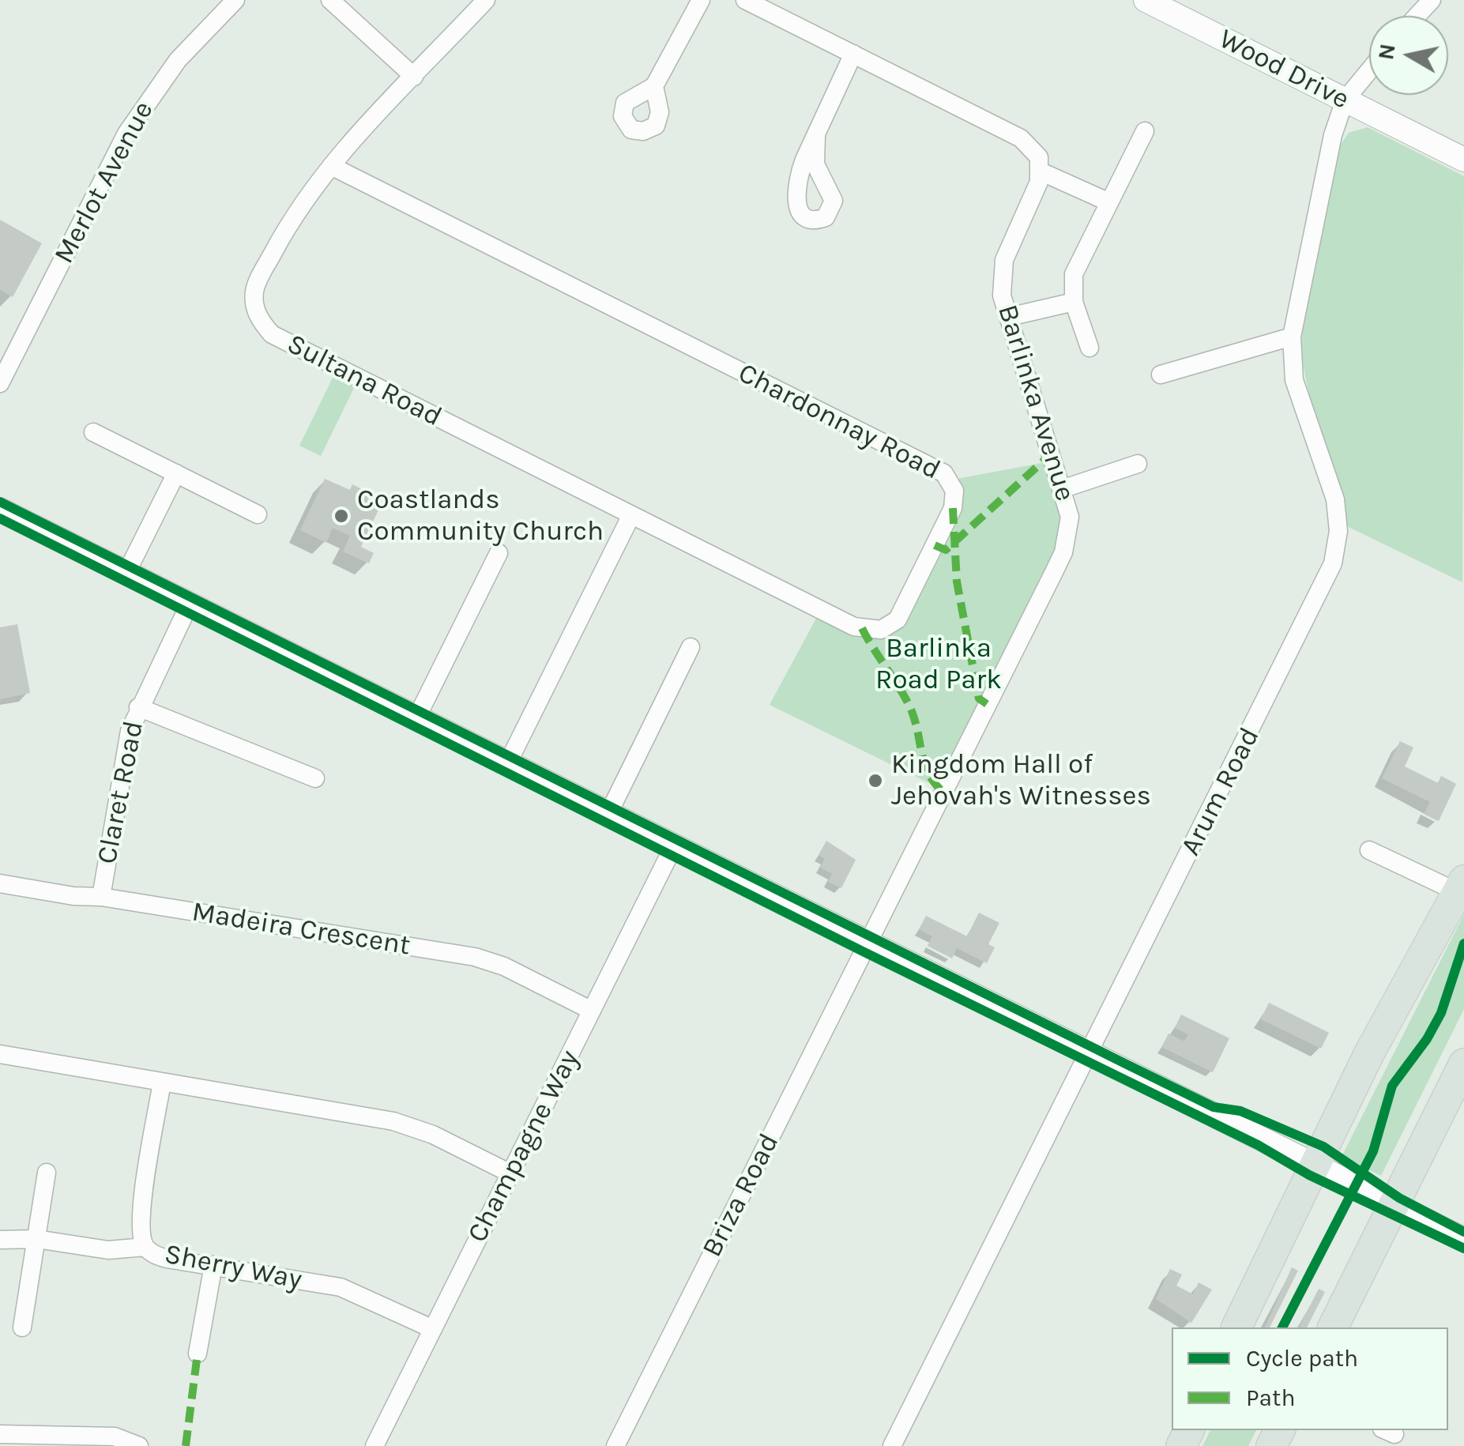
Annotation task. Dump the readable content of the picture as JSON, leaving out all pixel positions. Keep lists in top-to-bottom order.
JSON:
{
  "streets": {
    "street": [
      "Wood Drive",
      "Merlot Avenue",
      "Sultana Road",
      "Barlinka Avenue",
      "Chardonnay Road",
      "Arum Road",
      "Claret Road",
      "Madeira Crescent",
      "Champagne Way",
      "Briza Road",
      "Sherry Way"
    ]
  },
  "crossings": [
    ["Wood Drive", "Arum Road"],
    ["Sultana Road", "Chardonnay Road"],
    ["Barlinka Avenue", "Briza Road"],
    ["Claret Road", "Madeira Crescent"],
    ["Madeira Crescent", "Champagne Way"],
    ["Champagne Way", "Sherry Way"]
  ],
  "parks": ["Barlinka Road Park"],
  "places": ["Coastlands Community Church", "Kingdom Hall of Jehovah's Witnesses"],
  "legend": ["Cycle path", "Path"],
  "north": "left"
}
